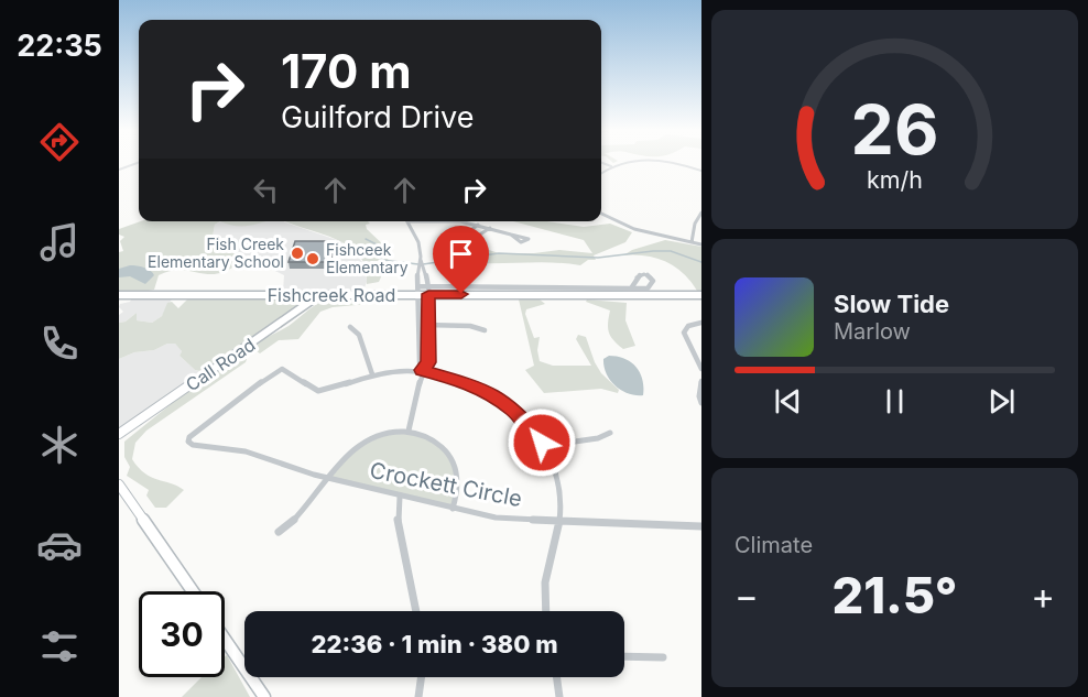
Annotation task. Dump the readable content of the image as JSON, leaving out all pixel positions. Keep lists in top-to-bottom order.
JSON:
{
  "streets": {
    "main road": ["Fishcreek Road", "Call Road"],
    "street": ["Crockett Circle"]
  },
  "crossings": [
    ["Fishcreek Road", "Call Road"]
  ],
  "places": ["Fish Creek Elementary School", "Fishceek Elementary"],
  "page": {
    "tabs": "22:35",
    "turn": ["170 m", "Guilford Drive"],
    "song": ["Slow Tide", "Marlow"],
    "tile": "Climate",
    "heat": ["−", "21.5°", "+"],
    "limit": "30",
    "trip": "22:36 · 1 min · 380 m",
    "gauge": ["26", "km/h"]
  }
}
